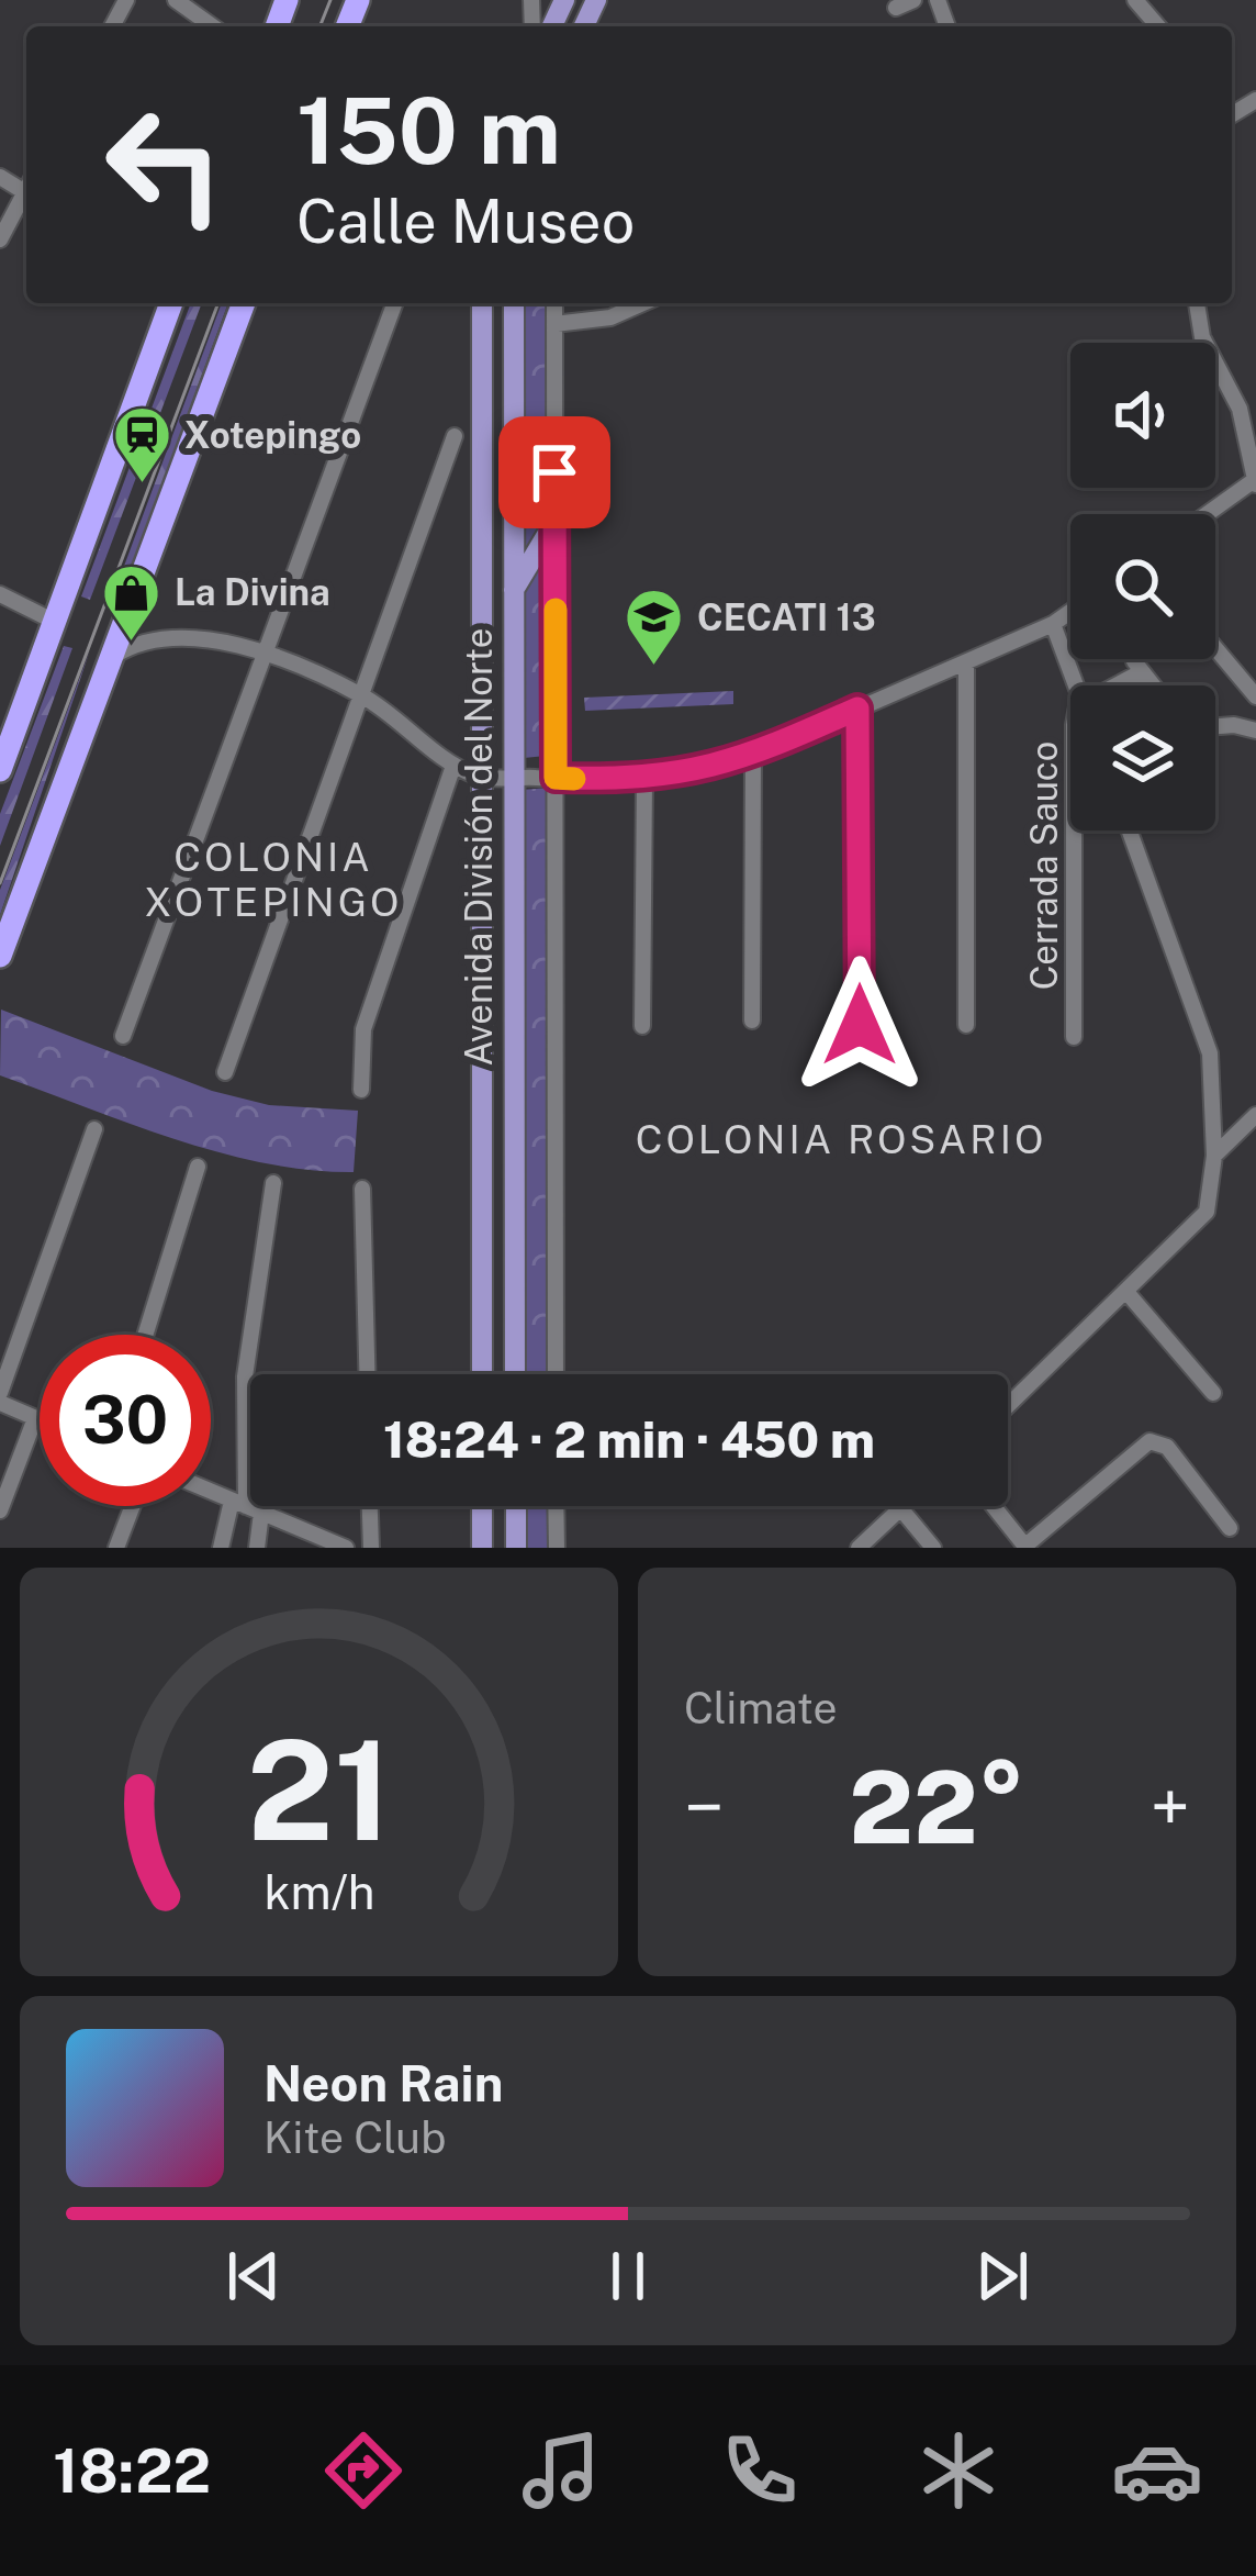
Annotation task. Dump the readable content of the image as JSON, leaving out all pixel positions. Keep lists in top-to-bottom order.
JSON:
{
  "streets": {
    "main road": ["Avenida División del Norte"],
    "street": ["Cerrada Sauco"]
  },
  "districts": ["COLONIA XOTEPINGO", "COLONIA ROSARIO"],
  "places": {
    "station": ["Xotepingo"],
    "shop": ["La Divina"],
    "school or university": ["CECATI 13"]
  },
  "page": {
    "turn": ["150 m", "Calle Museo"],
    "limit": "30",
    "trip": "18:24 · 2 min · 450 m",
    "tile": "Climate",
    "heat": ["−", "22°", "+"],
    "song": ["Neon Rain", "Kite Club"],
    "tabs": "18:22",
    "gauge": ["21", "km/h"]
  }
}
